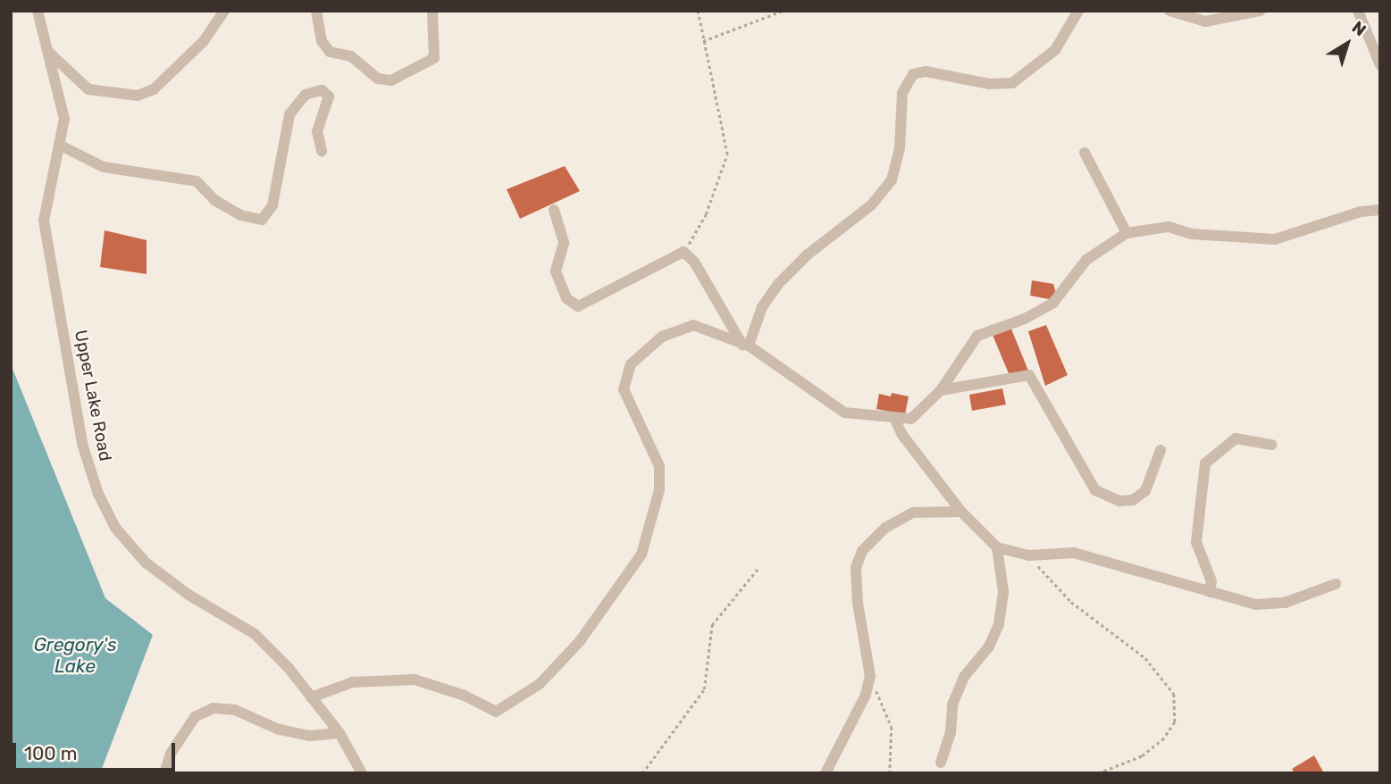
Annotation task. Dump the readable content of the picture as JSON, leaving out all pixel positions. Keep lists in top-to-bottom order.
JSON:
{
  "streets": {
    "street": ["Upper Lake Road"]
  },
  "water": ["Gregory's Lake"],
  "scale_bar": "100 m",
  "north": "top right"
}
